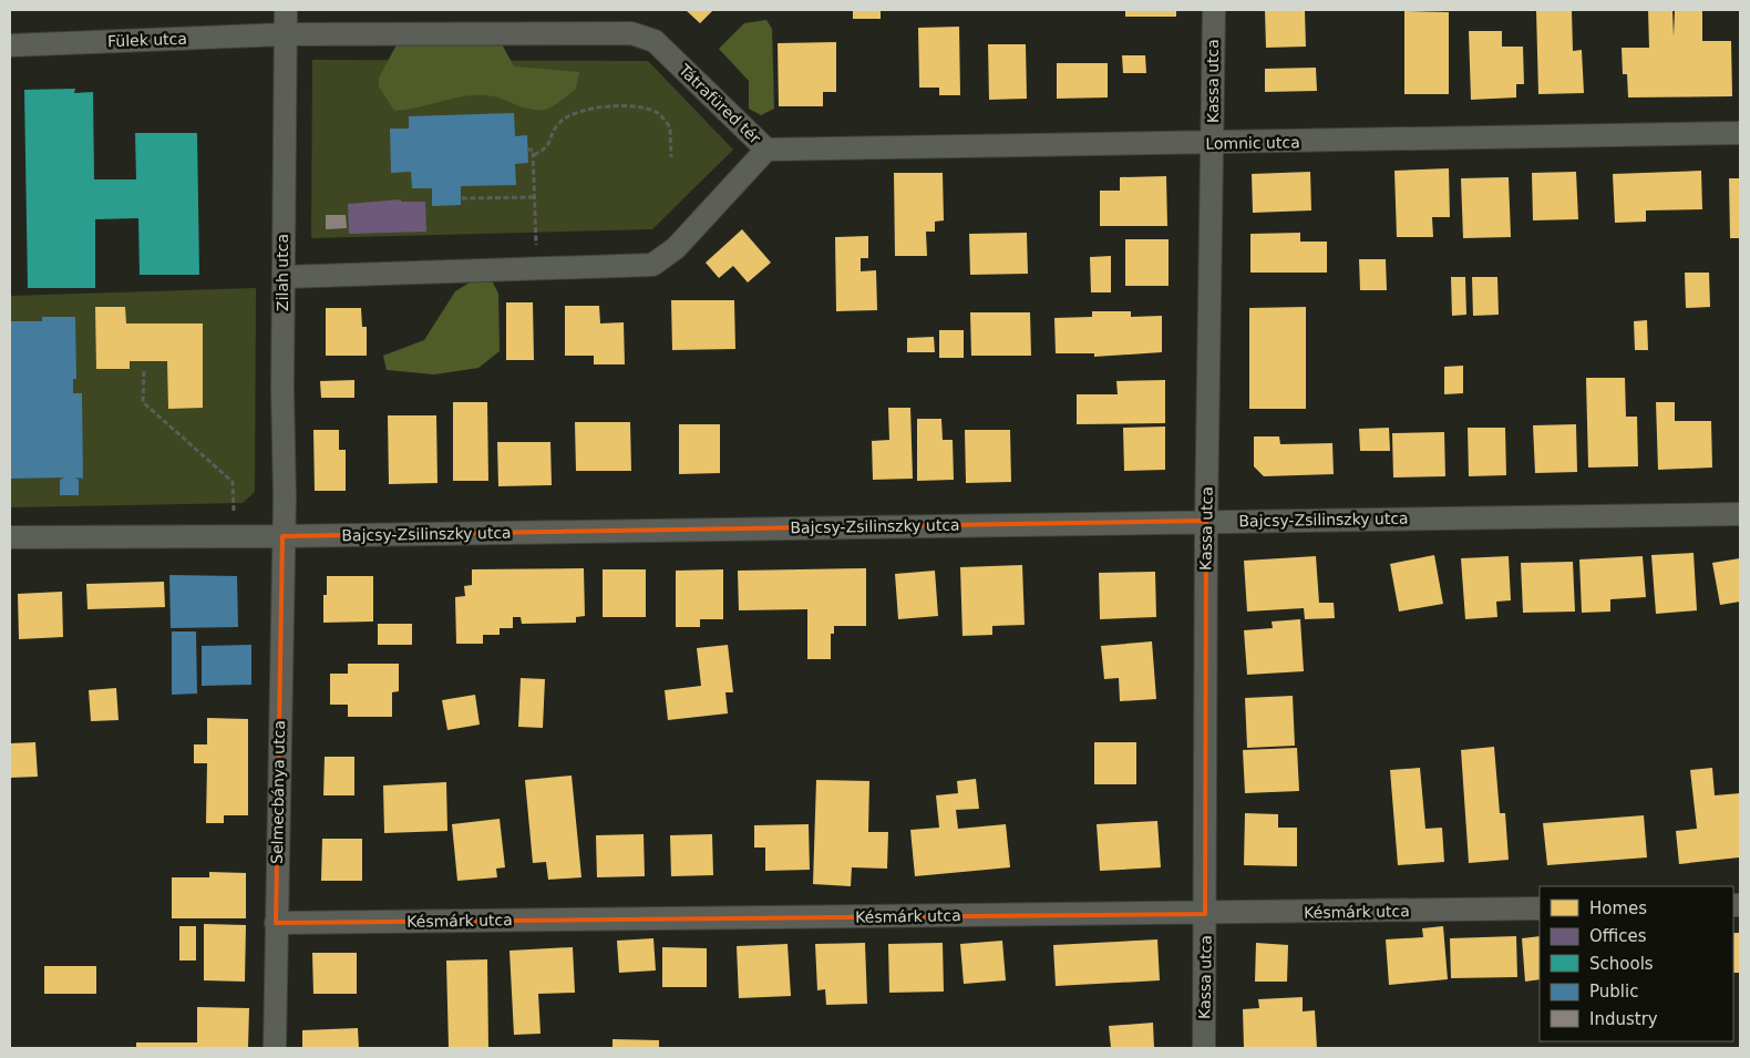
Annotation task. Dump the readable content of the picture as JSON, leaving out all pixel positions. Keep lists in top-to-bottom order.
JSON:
{
  "streets": {
    "street": [
      "Fülek utca",
      "Kassa utca",
      "Tátrafüred tér",
      "Lomnic utca",
      "Zilah utca",
      "Bajcsy-Zsilinszky utca",
      "Selmecbánya utca",
      "Késmárk utca"
    ]
  },
  "crossings": [
    ["Fülek utca", "Tátrafüred tér"],
    ["Fülek utca", "Zilah utca"],
    ["Kassa utca", "Lomnic utca"],
    ["Kassa utca", "Bajcsy-Zsilinszky utca"],
    ["Kassa utca", "Késmárk utca"],
    ["Tátrafüred tér", "Lomnic utca"],
    ["Tátrafüred tér", "Zilah utca"],
    ["Zilah utca", "Bajcsy-Zsilinszky utca"],
    ["Zilah utca", "Selmecbánya utca"],
    ["Bajcsy-Zsilinszky utca", "Selmecbánya utca"],
    ["Selmecbánya utca", "Késmárk utca"]
  ],
  "legend": [
    "Homes",
    "Offices",
    "Schools",
    "Public",
    "Industry"
  ]
}
